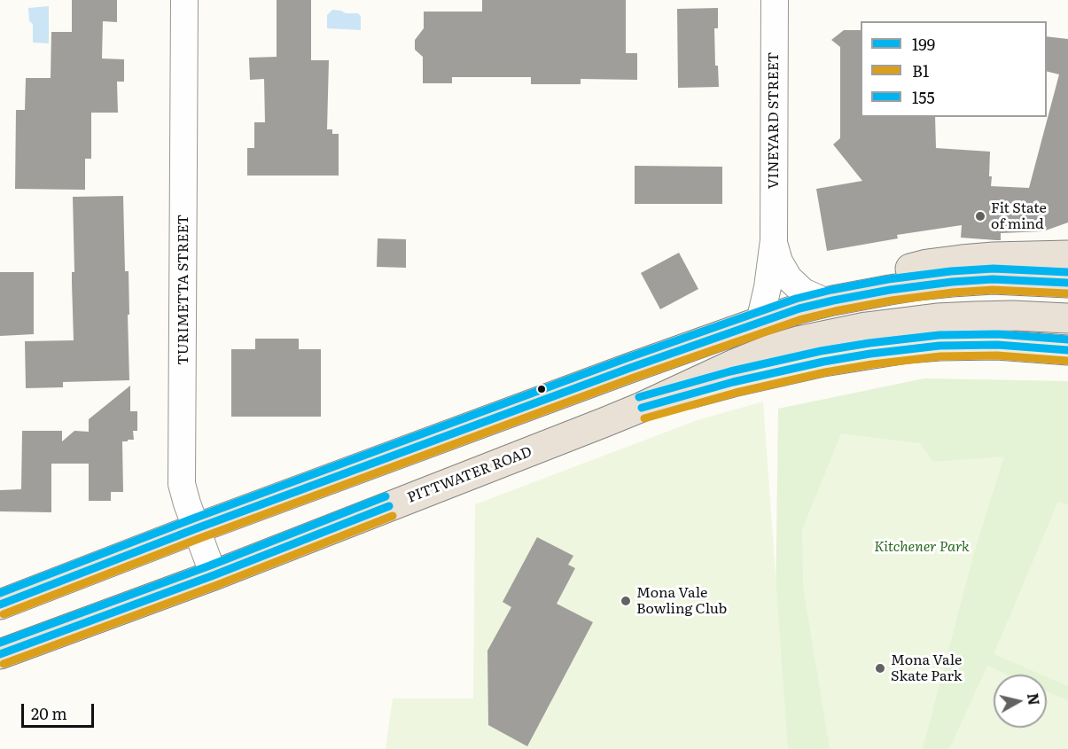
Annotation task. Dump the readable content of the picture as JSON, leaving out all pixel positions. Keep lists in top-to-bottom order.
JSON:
{
  "streets": {
    "highway": ["PITTWATER ROAD"],
    "street": ["VINEYARD STREET", "TURIMETTA STREET"]
  },
  "crossings": [
    ["TURIMETTA STREET", "PITTWATER ROAD"]
  ],
  "parks": ["Kitchener Park"],
  "places": ["Fit State of mind", "Mona Vale Bowling Club", "Mona Vale Skate Park"],
  "lines": ["transit line 155", "transit line 199", "transit line B1"],
  "legend": ["199", "B1", "155"],
  "scale_bar": "20 m",
  "north": "right"
}
